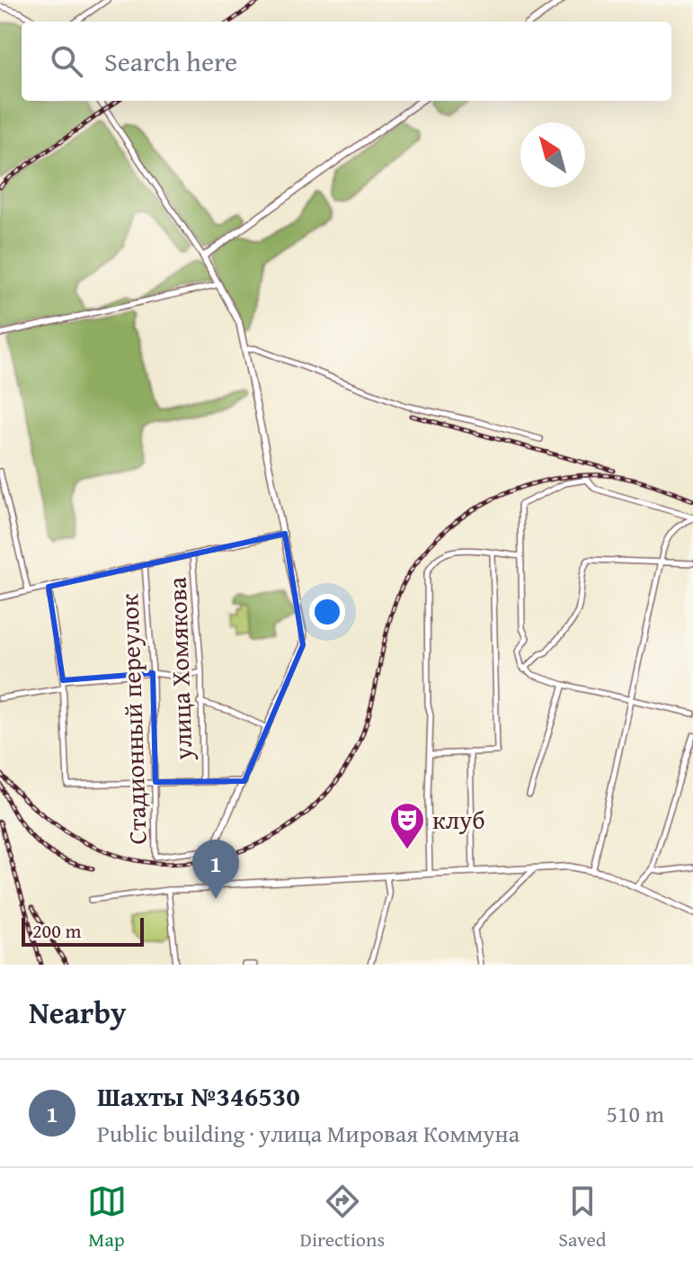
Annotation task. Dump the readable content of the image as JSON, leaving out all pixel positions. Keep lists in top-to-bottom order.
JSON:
{
  "streets": {
    "street": ["улица Хомякова", "Стадионный переулок"]
  },
  "places": {
    "theatre": ["клуб"]
  },
  "scale_bar": "200 m",
  "north": "top left",
  "page": {
    "search": "Search here",
    "pins": "1",
    "scale": "200 m",
    "heading": "Nearby",
    "list": [
      {
        "mark": "1",
        "name": "Шахты №346530",
        "note": "Public building · улица Мировая Коммуна",
        "value": "510 m"
      }
    ],
    "nav": ["Map", "Directions", "Saved"]
  }
}
